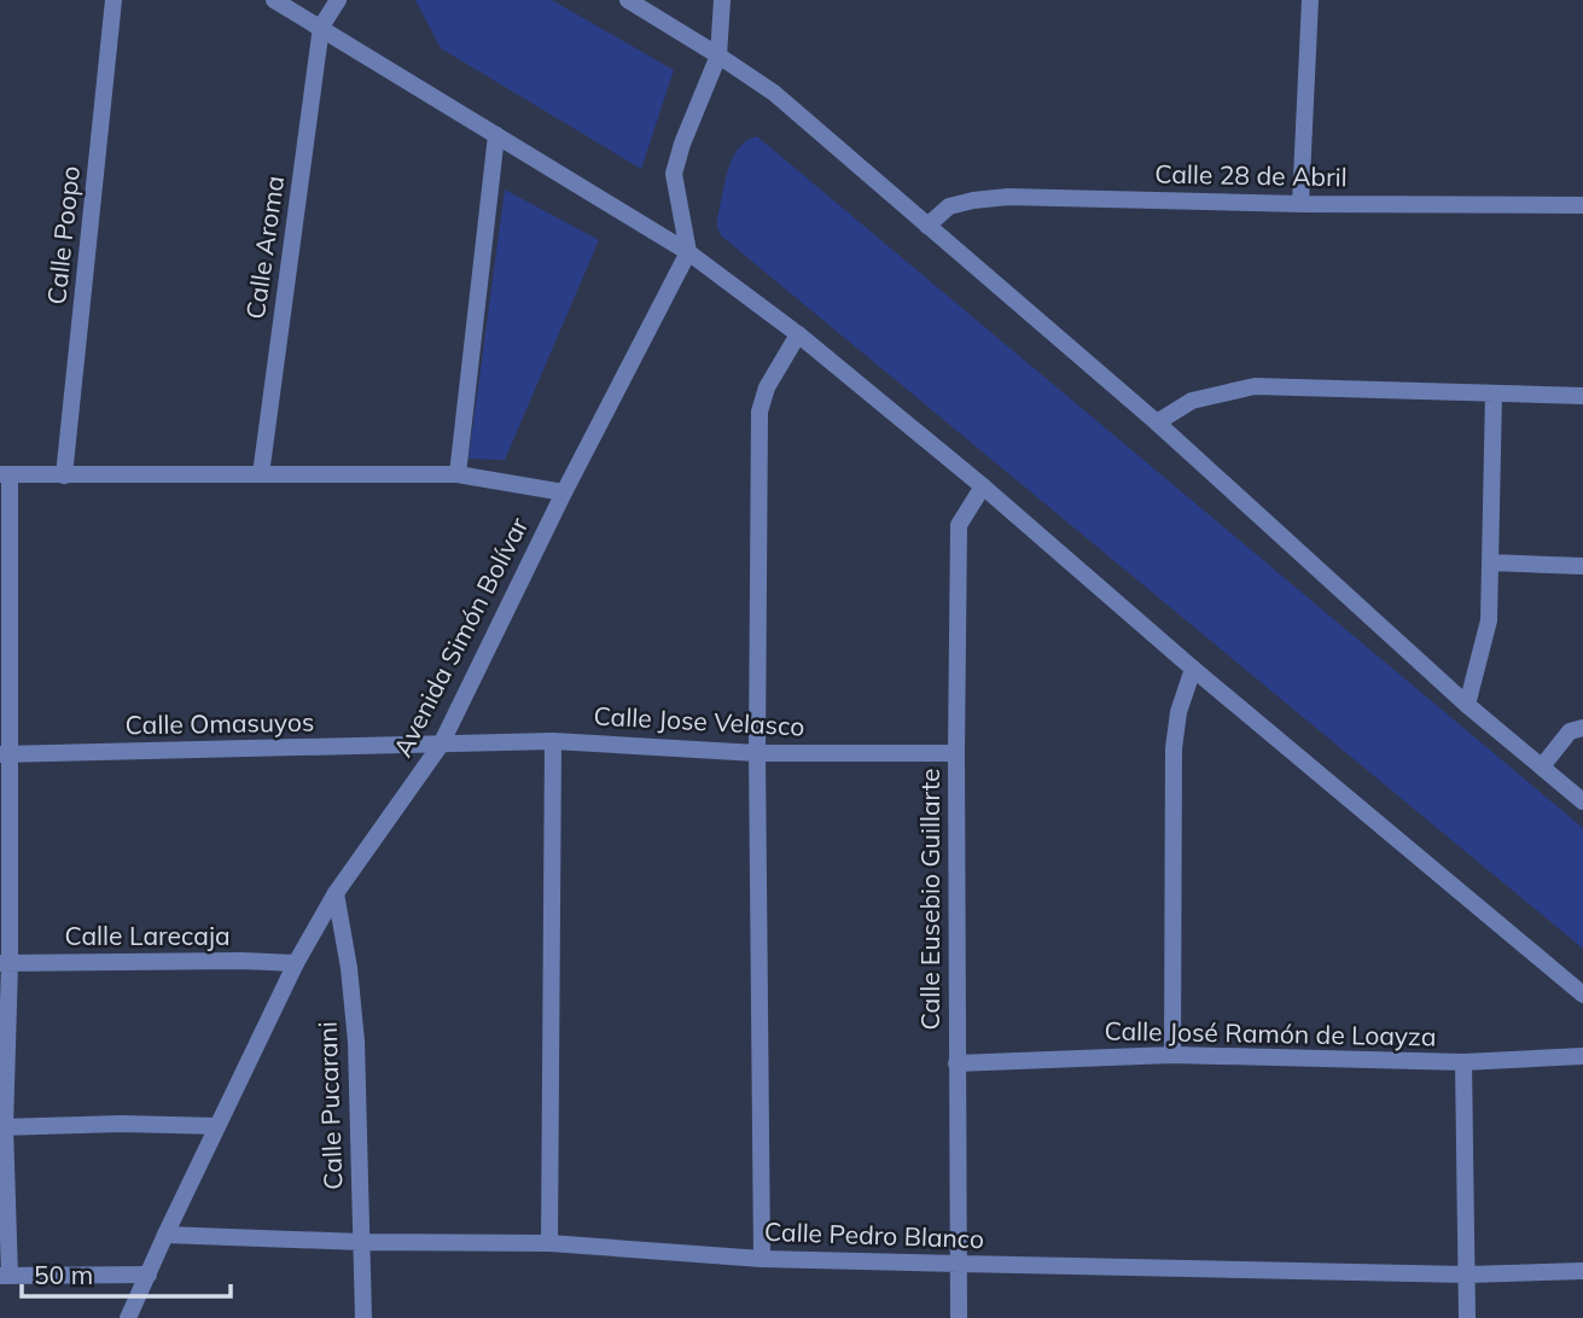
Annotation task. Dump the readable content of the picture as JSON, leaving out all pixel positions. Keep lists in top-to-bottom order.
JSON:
{
  "streets": {
    "street": [
      "Calle 28 de Abril",
      "Calle Poopo",
      "Calle Aroma",
      "Avenida Simón Bolívar",
      "Calle Jose Velasco",
      "Calle Omasuyos",
      "Calle Eusebio Guillarte",
      "Calle Larecaja",
      "Calle José Ramón de Loayza",
      "Calle Pucarani",
      "Calle Pedro Blanco"
    ]
  },
  "crossings": [
    ["Avenida Simón Bolívar", "Calle Jose Velasco"],
    ["Avenida Simón Bolívar", "Calle Omasuyos"],
    ["Avenida Simón Bolívar", "Calle Larecaja"],
    ["Avenida Simón Bolívar", "Calle Pucarani"],
    ["Avenida Simón Bolívar", "Calle Pedro Blanco"],
    ["Calle Jose Velasco", "Calle Omasuyos"],
    ["Calle Jose Velasco", "Calle Eusebio Guillarte"],
    ["Calle Eusebio Guillarte", "Calle José Ramón de Loayza"],
    ["Calle Eusebio Guillarte", "Calle Pedro Blanco"],
    ["Calle Pucarani", "Calle Pedro Blanco"]
  ],
  "scale_bar": "50 m"
}
